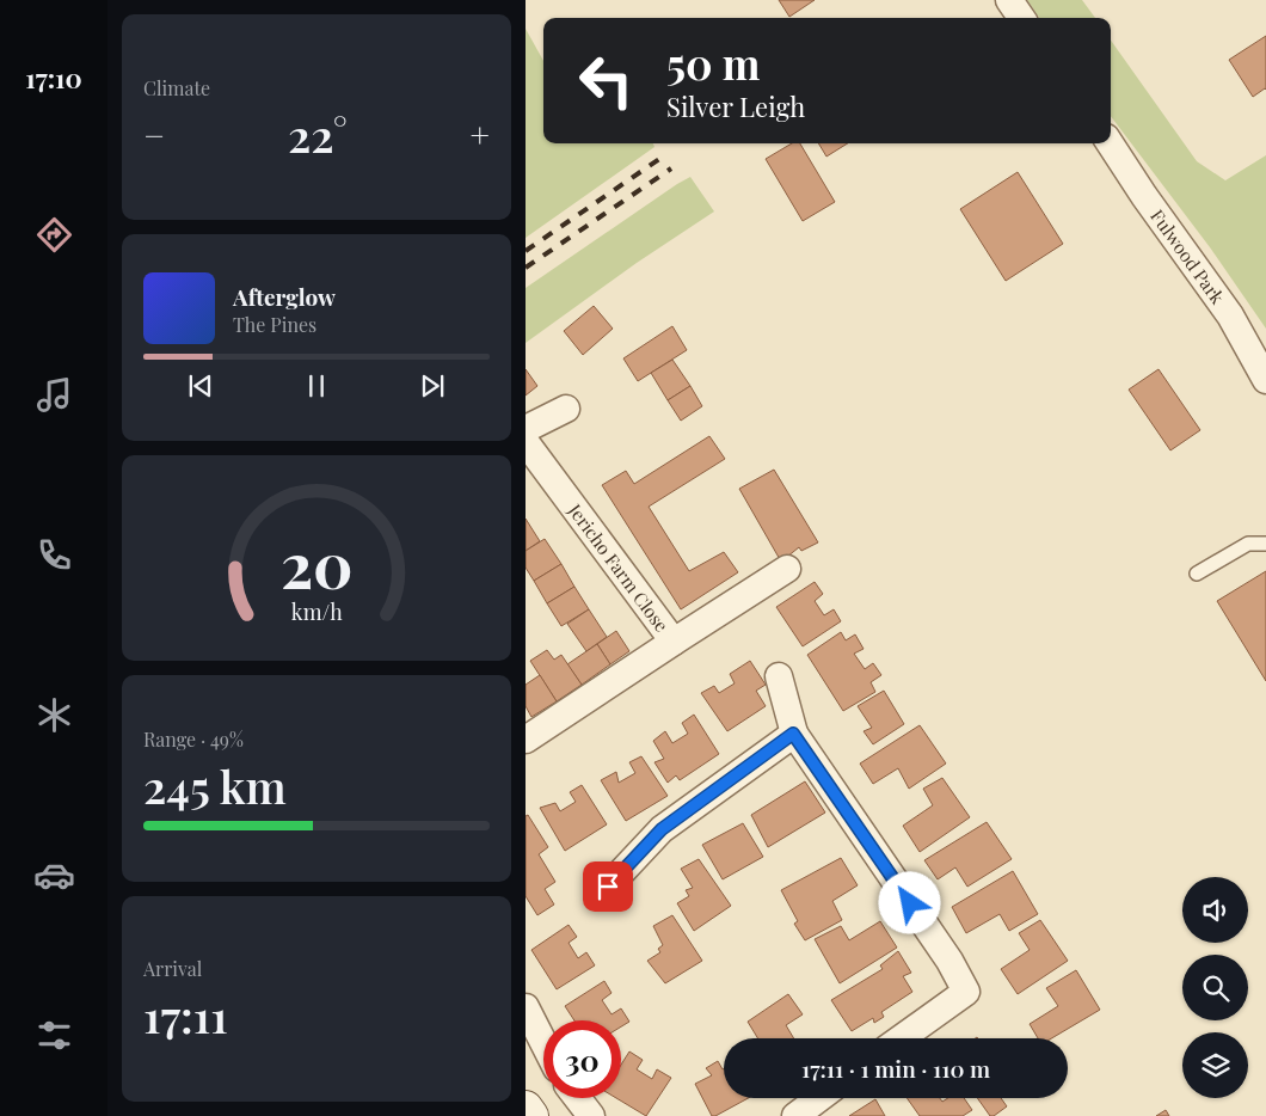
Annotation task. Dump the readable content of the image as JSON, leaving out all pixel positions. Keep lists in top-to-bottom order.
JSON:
{
  "streets": {
    "street": ["Fulwood Park", "Jericho Farm Close"]
  },
  "page": {
    "tabs": "17:10",
    "tile": [
      "Climate",
      ["Range · 49%", "245 km"],
      ["Arrival", "17:11"]
    ],
    "turn": ["50 m", "Silver Leigh"],
    "heat": ["−", "22°", "+"],
    "song": ["Afterglow", "The Pines"],
    "limit": "30",
    "trip": "17:11 · 1 min · 110 m",
    "gauge": ["20", "km/h"]
  }
}
